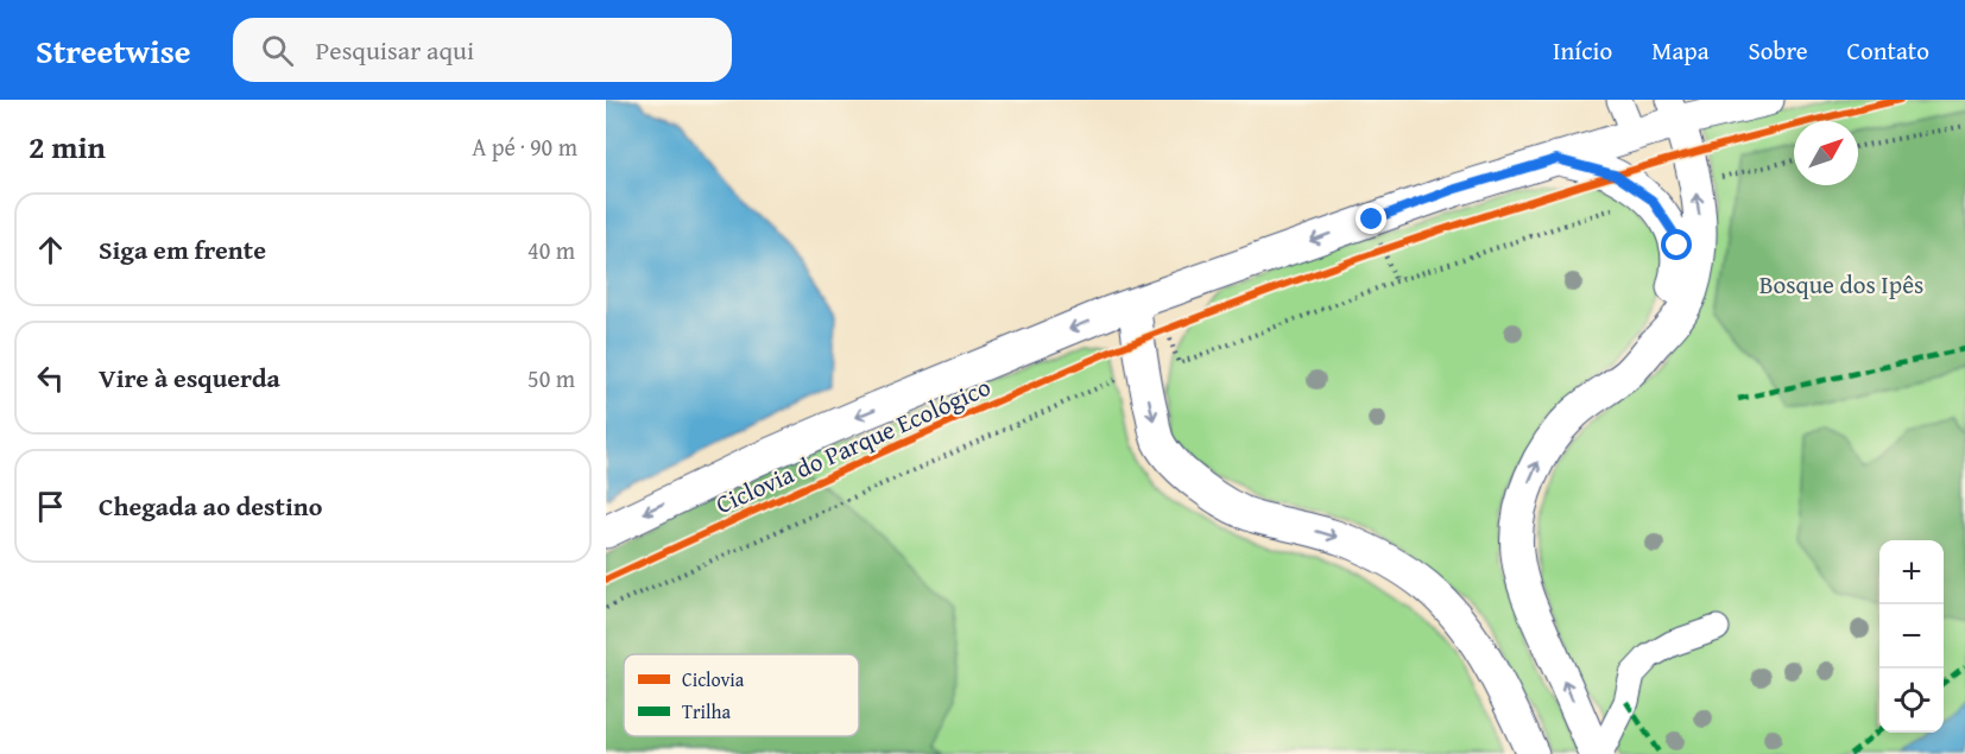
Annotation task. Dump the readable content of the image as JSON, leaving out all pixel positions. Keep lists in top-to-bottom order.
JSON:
{
  "streets": {
    "cycle path": ["Ciclovia do Parque Ecológico"]
  },
  "parks": ["Bosque dos Ipês"],
  "legend": ["Ciclovia", "Trilha"],
  "north": "top right",
  "page": {
    "header": "Streetwise",
    "search": "Pesquisar aqui",
    "nav": [
      "Início",
      "Mapa",
      "Sobre",
      "Contato"
    ],
    "heading": ["2 min", "A pé · 90 m"],
    "list": [
      ["Siga em frente", "40 m"],
      ["Vire à esquerda", "50 m"],
      "Chegada ao destino"
    ],
    "map_buttons": ["+", "−"]
  }
}
